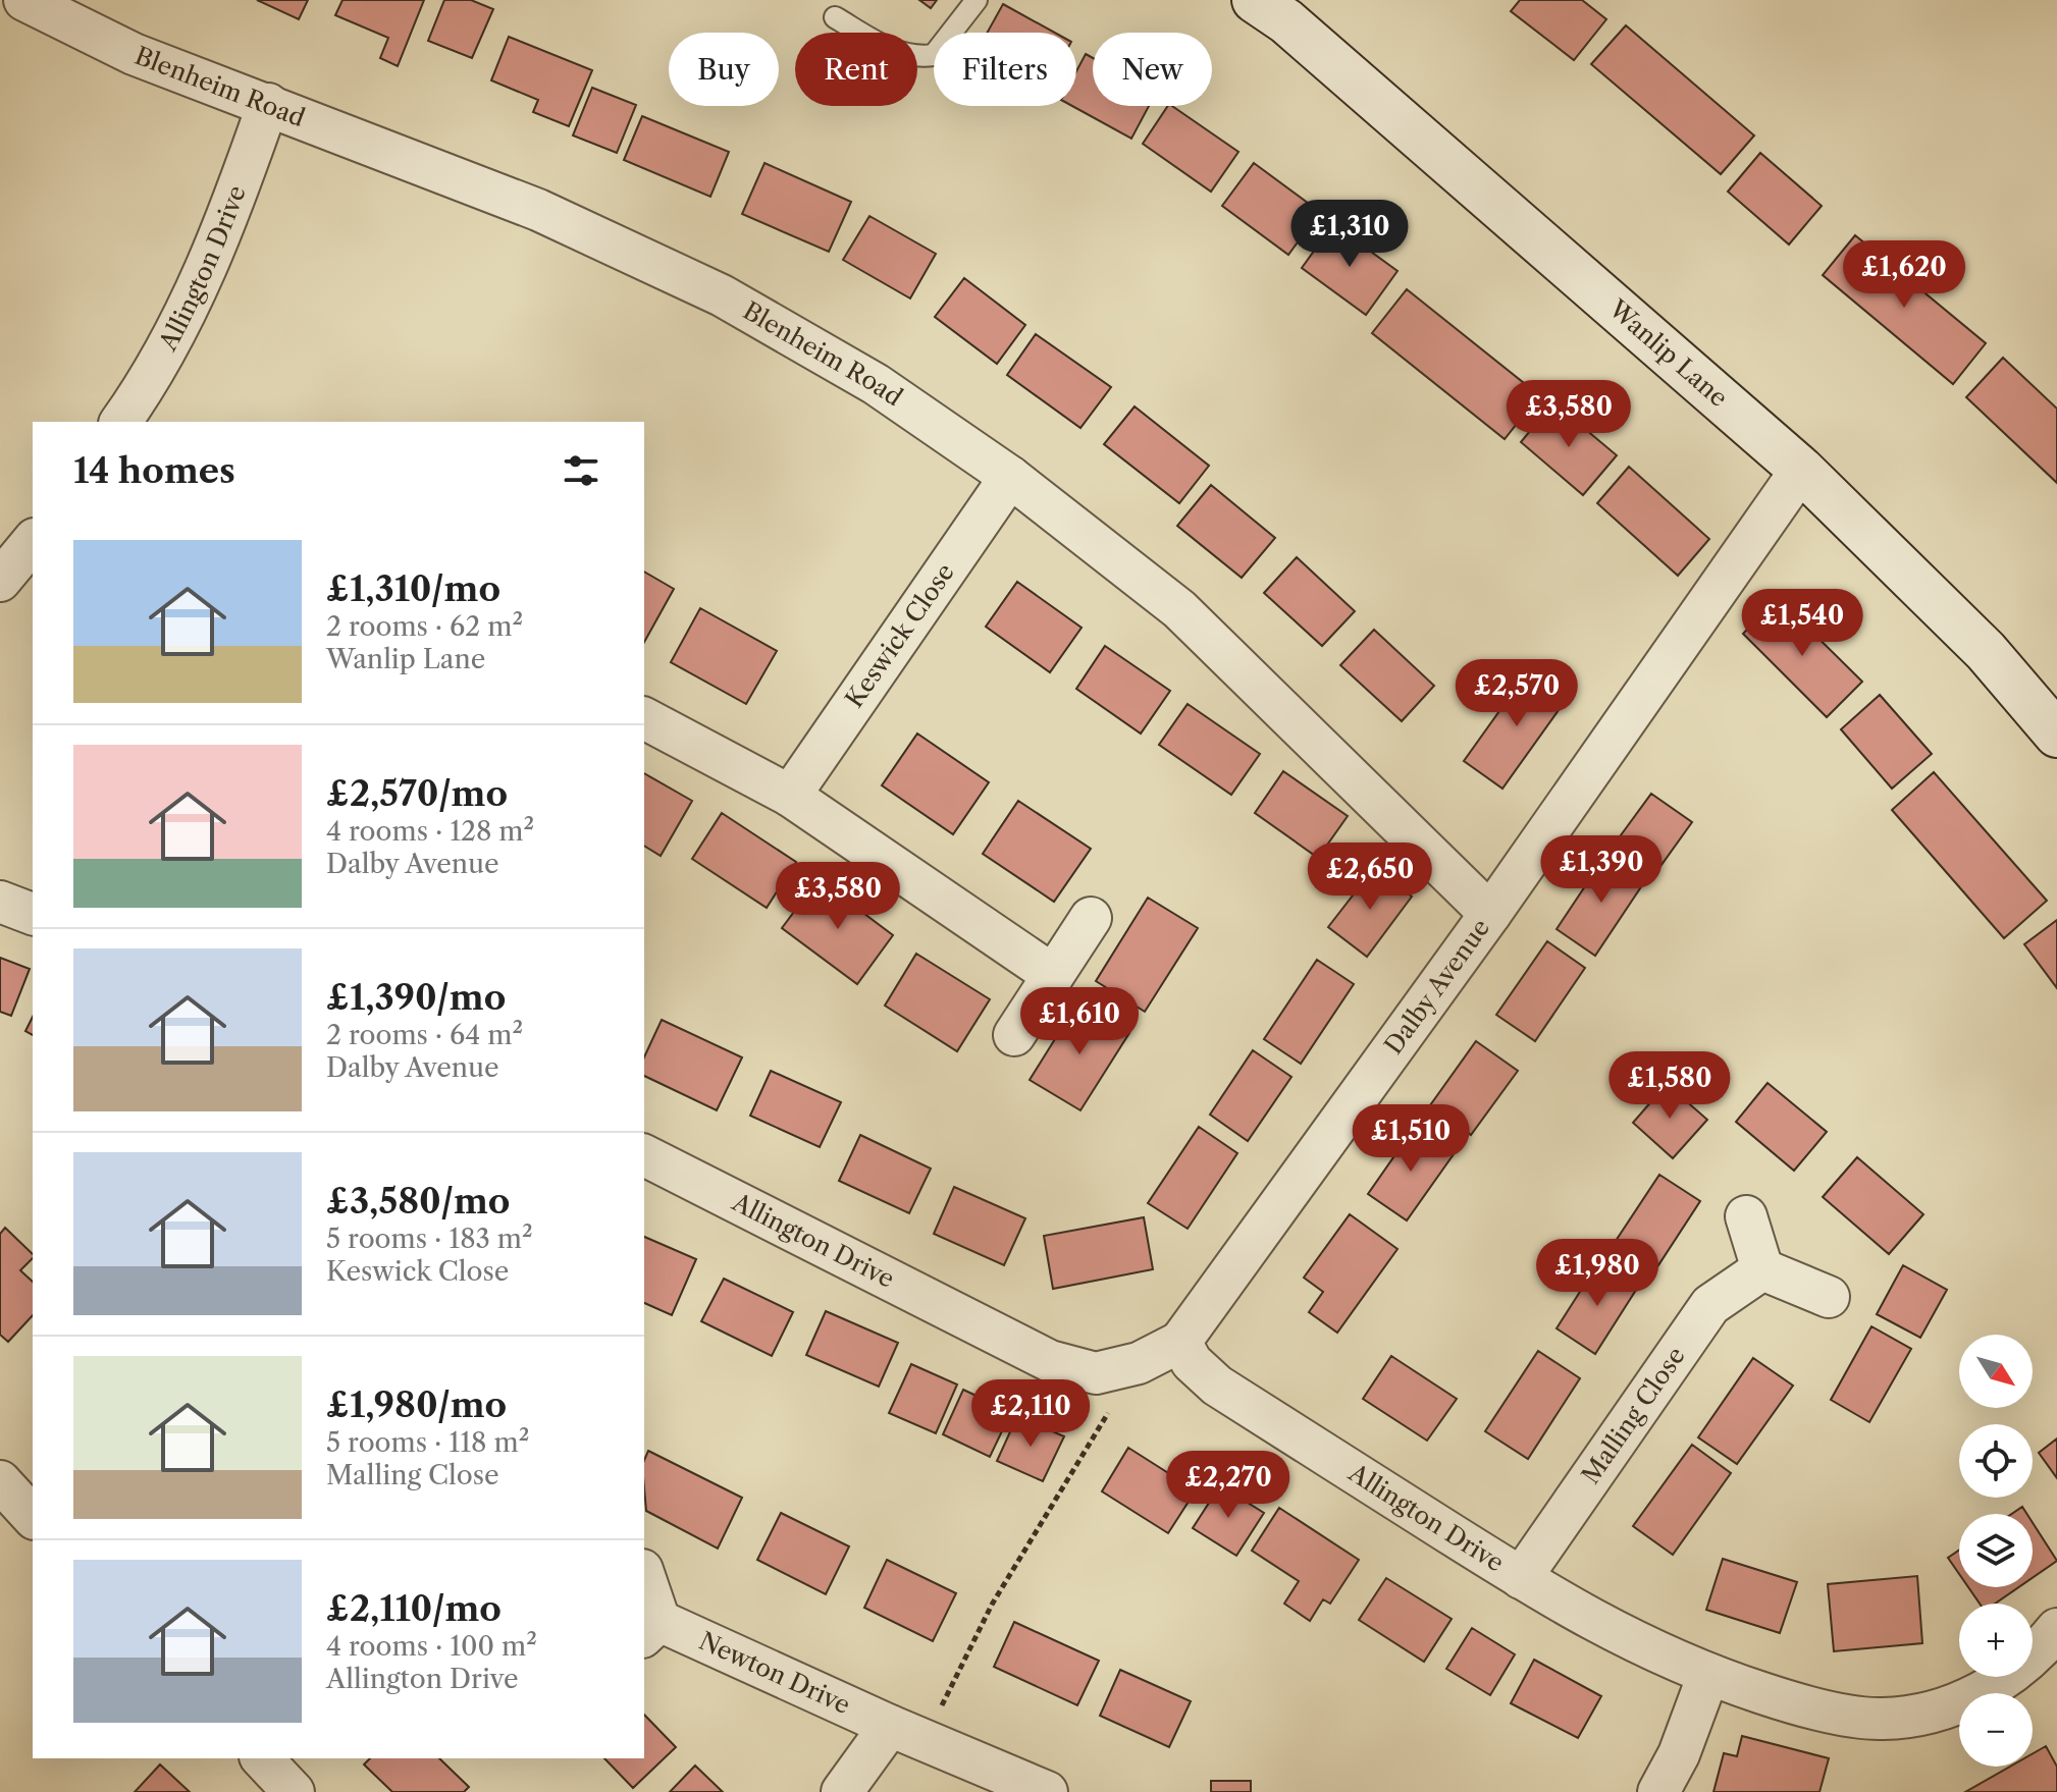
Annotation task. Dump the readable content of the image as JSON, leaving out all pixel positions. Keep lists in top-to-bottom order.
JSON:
{
  "streets": {
    "street": [
      "Blenheim Road",
      "Allington Drive",
      "Wanlip Lane",
      "Keswick Close",
      "Dalby Avenue",
      "Malling Close",
      "Newton Drive"
    ]
  },
  "crossings": [
    ["Blenheim Road", "Allington Drive"],
    ["Blenheim Road", "Keswick Close"],
    ["Blenheim Road", "Dalby Avenue"],
    ["Allington Drive", "Dalby Avenue"],
    ["Allington Drive", "Malling Close"],
    ["Wanlip Lane", "Dalby Avenue"]
  ],
  "north": "bottom right",
  "page": {
    "chip": [
      "Buy",
      "Rent",
      "Filters",
      "New"
    ],
    "price": [
      "£1,310",
      "£1,620",
      "£3,580",
      "£1,540",
      "£2,570",
      "£1,390",
      "£2,650",
      "£3,580",
      "£1,610",
      "£1,580",
      "£1,510",
      "£1,980",
      "£2,110",
      "£2,270"
    ],
    "heading": "14 homes",
    "list": [
      {
        "name": "£1,310/mo",
        "note": "2 rooms · 62 m² · Wanlip Lane"
      },
      {
        "name": "£2,570/mo",
        "note": "4 rooms · 128 m² · Dalby Avenue"
      },
      {
        "name": "£1,390/mo",
        "note": "2 rooms · 64 m² · Dalby Avenue"
      },
      {
        "name": "£3,580/mo",
        "note": "5 rooms · 183 m² · Keswick Close"
      },
      {
        "name": "£1,980/mo",
        "note": "5 rooms · 118 m² · Malling Close"
      },
      {
        "name": "£2,110/mo",
        "note": "4 rooms · 100 m² · Allington Drive"
      }
    ],
    "map_buttons": ["+", "−"]
  }
}
